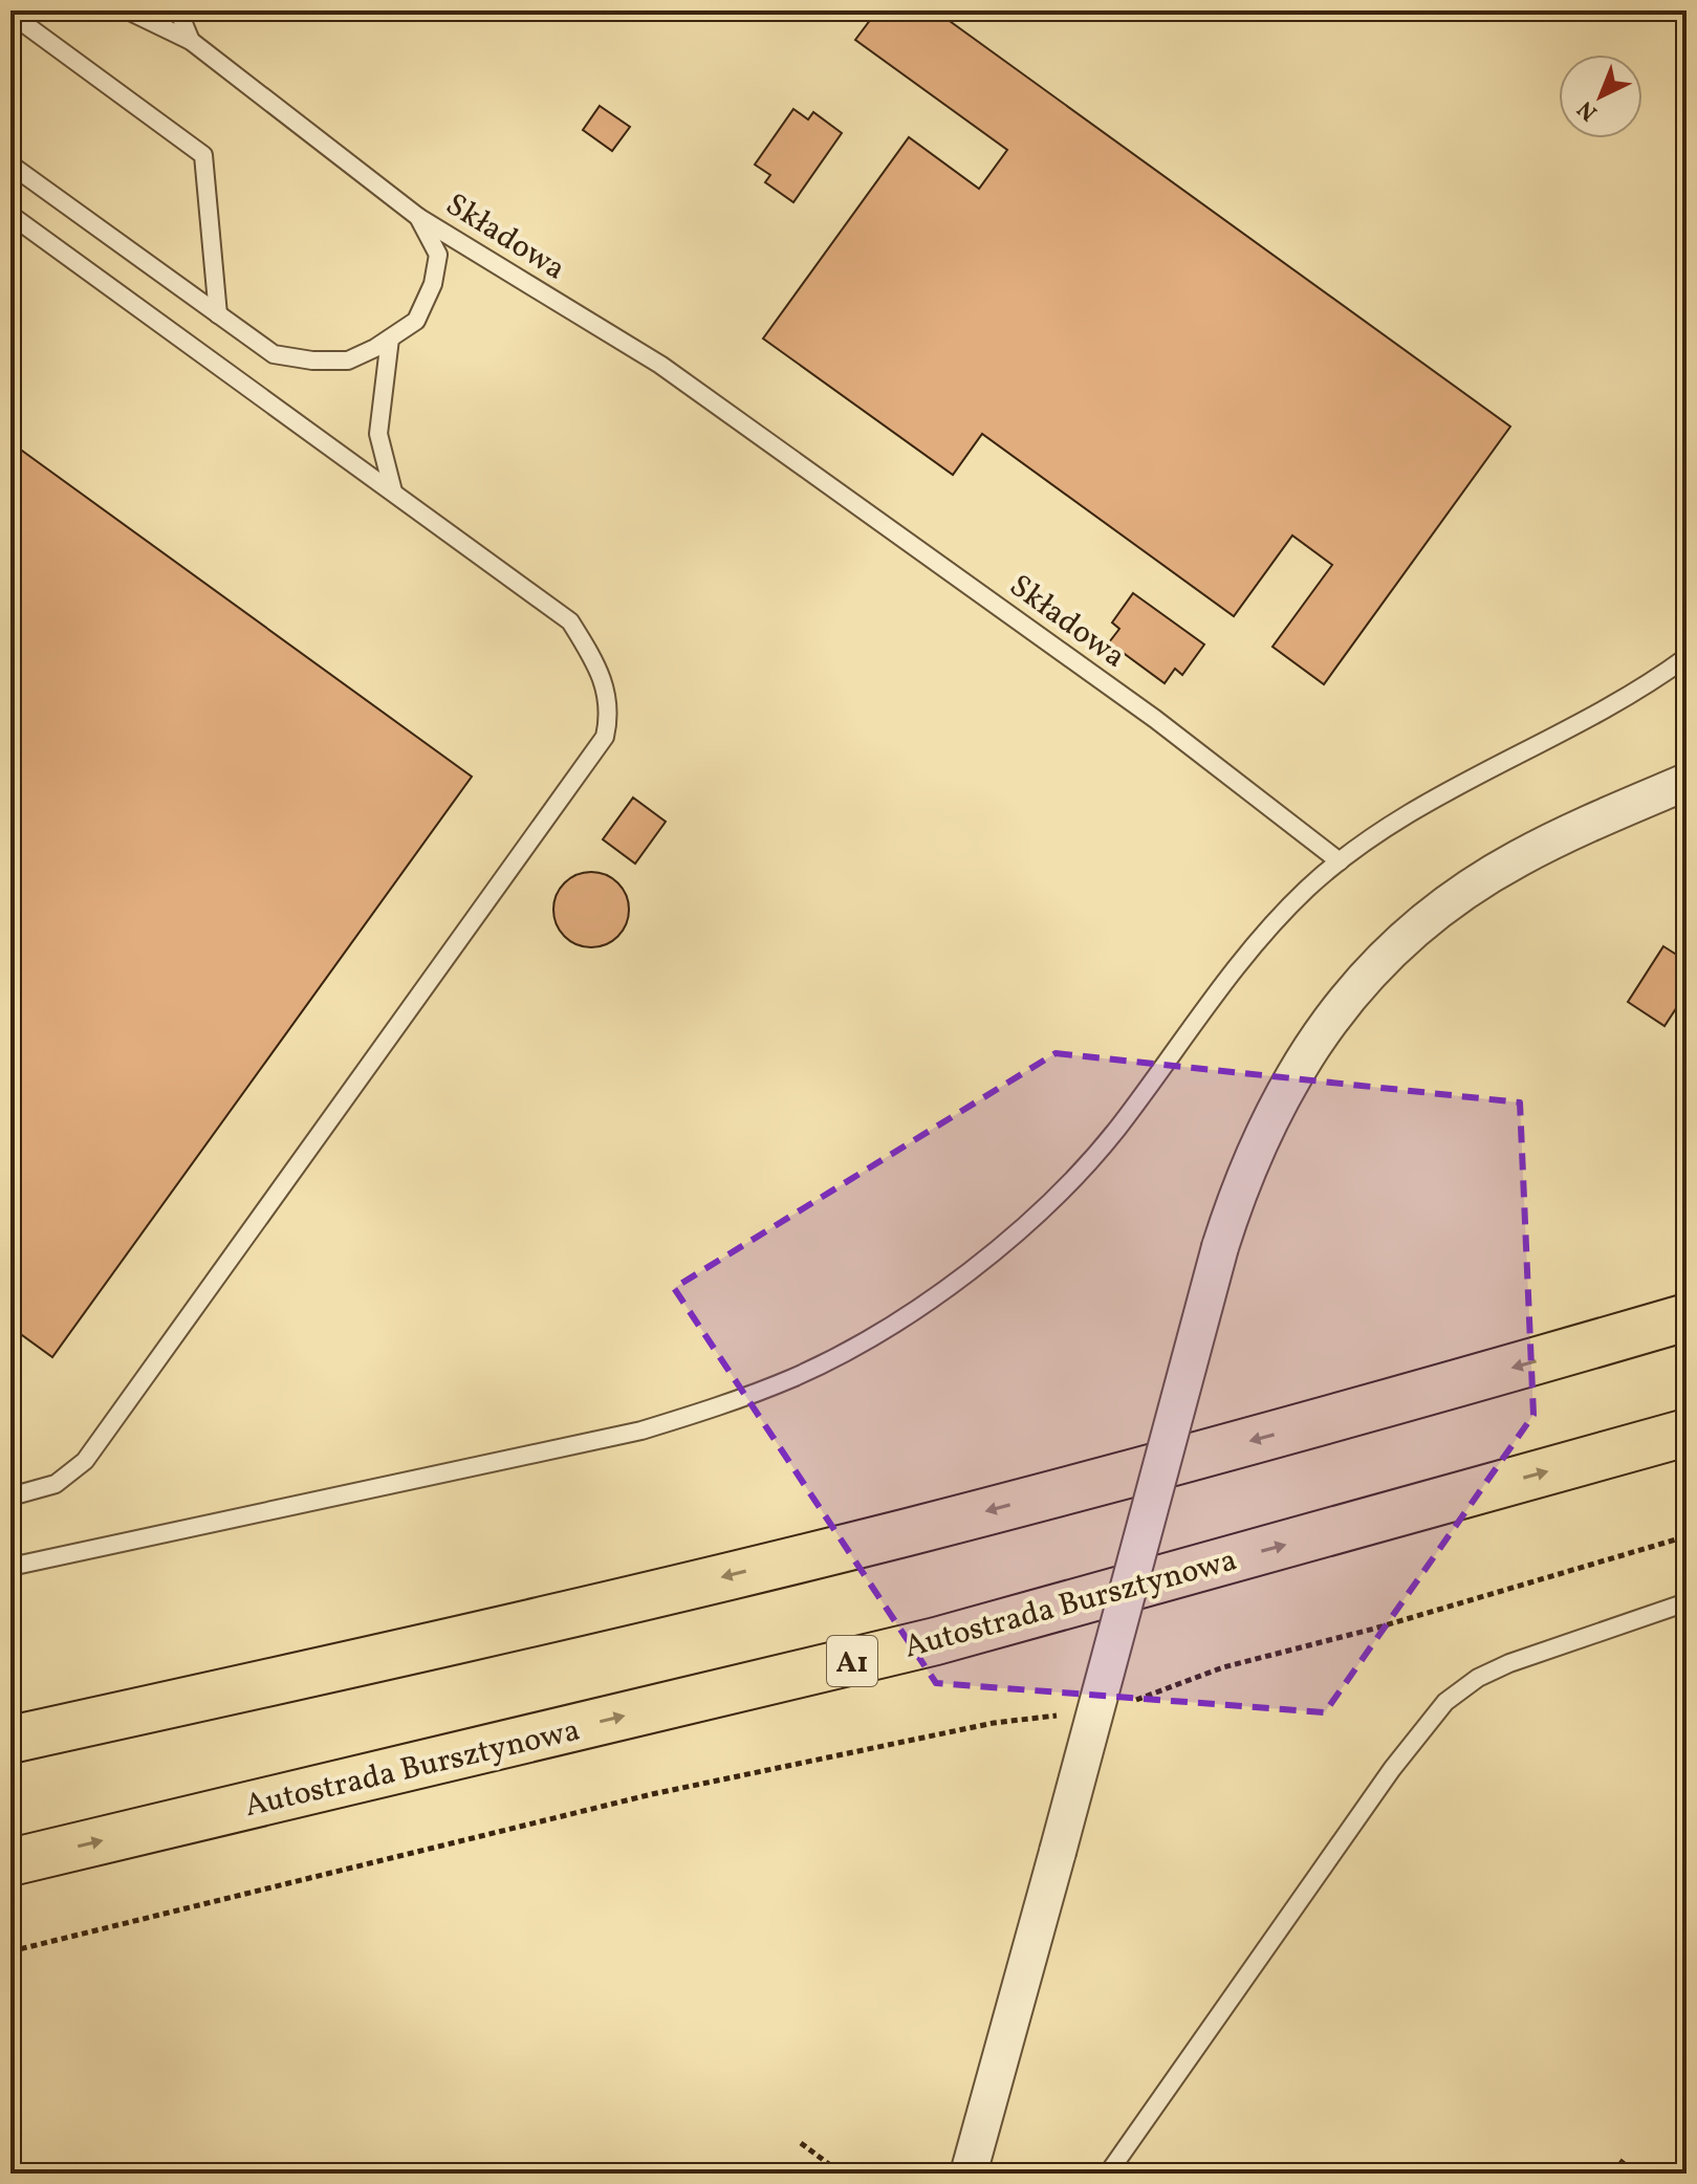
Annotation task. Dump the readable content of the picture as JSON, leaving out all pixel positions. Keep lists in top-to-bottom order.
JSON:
{
  "streets": {
    "highway": ["Autostrada Bursztynowa", "A1"],
    "lane": ["Składowa"]
  },
  "north": "bottom left"
}
